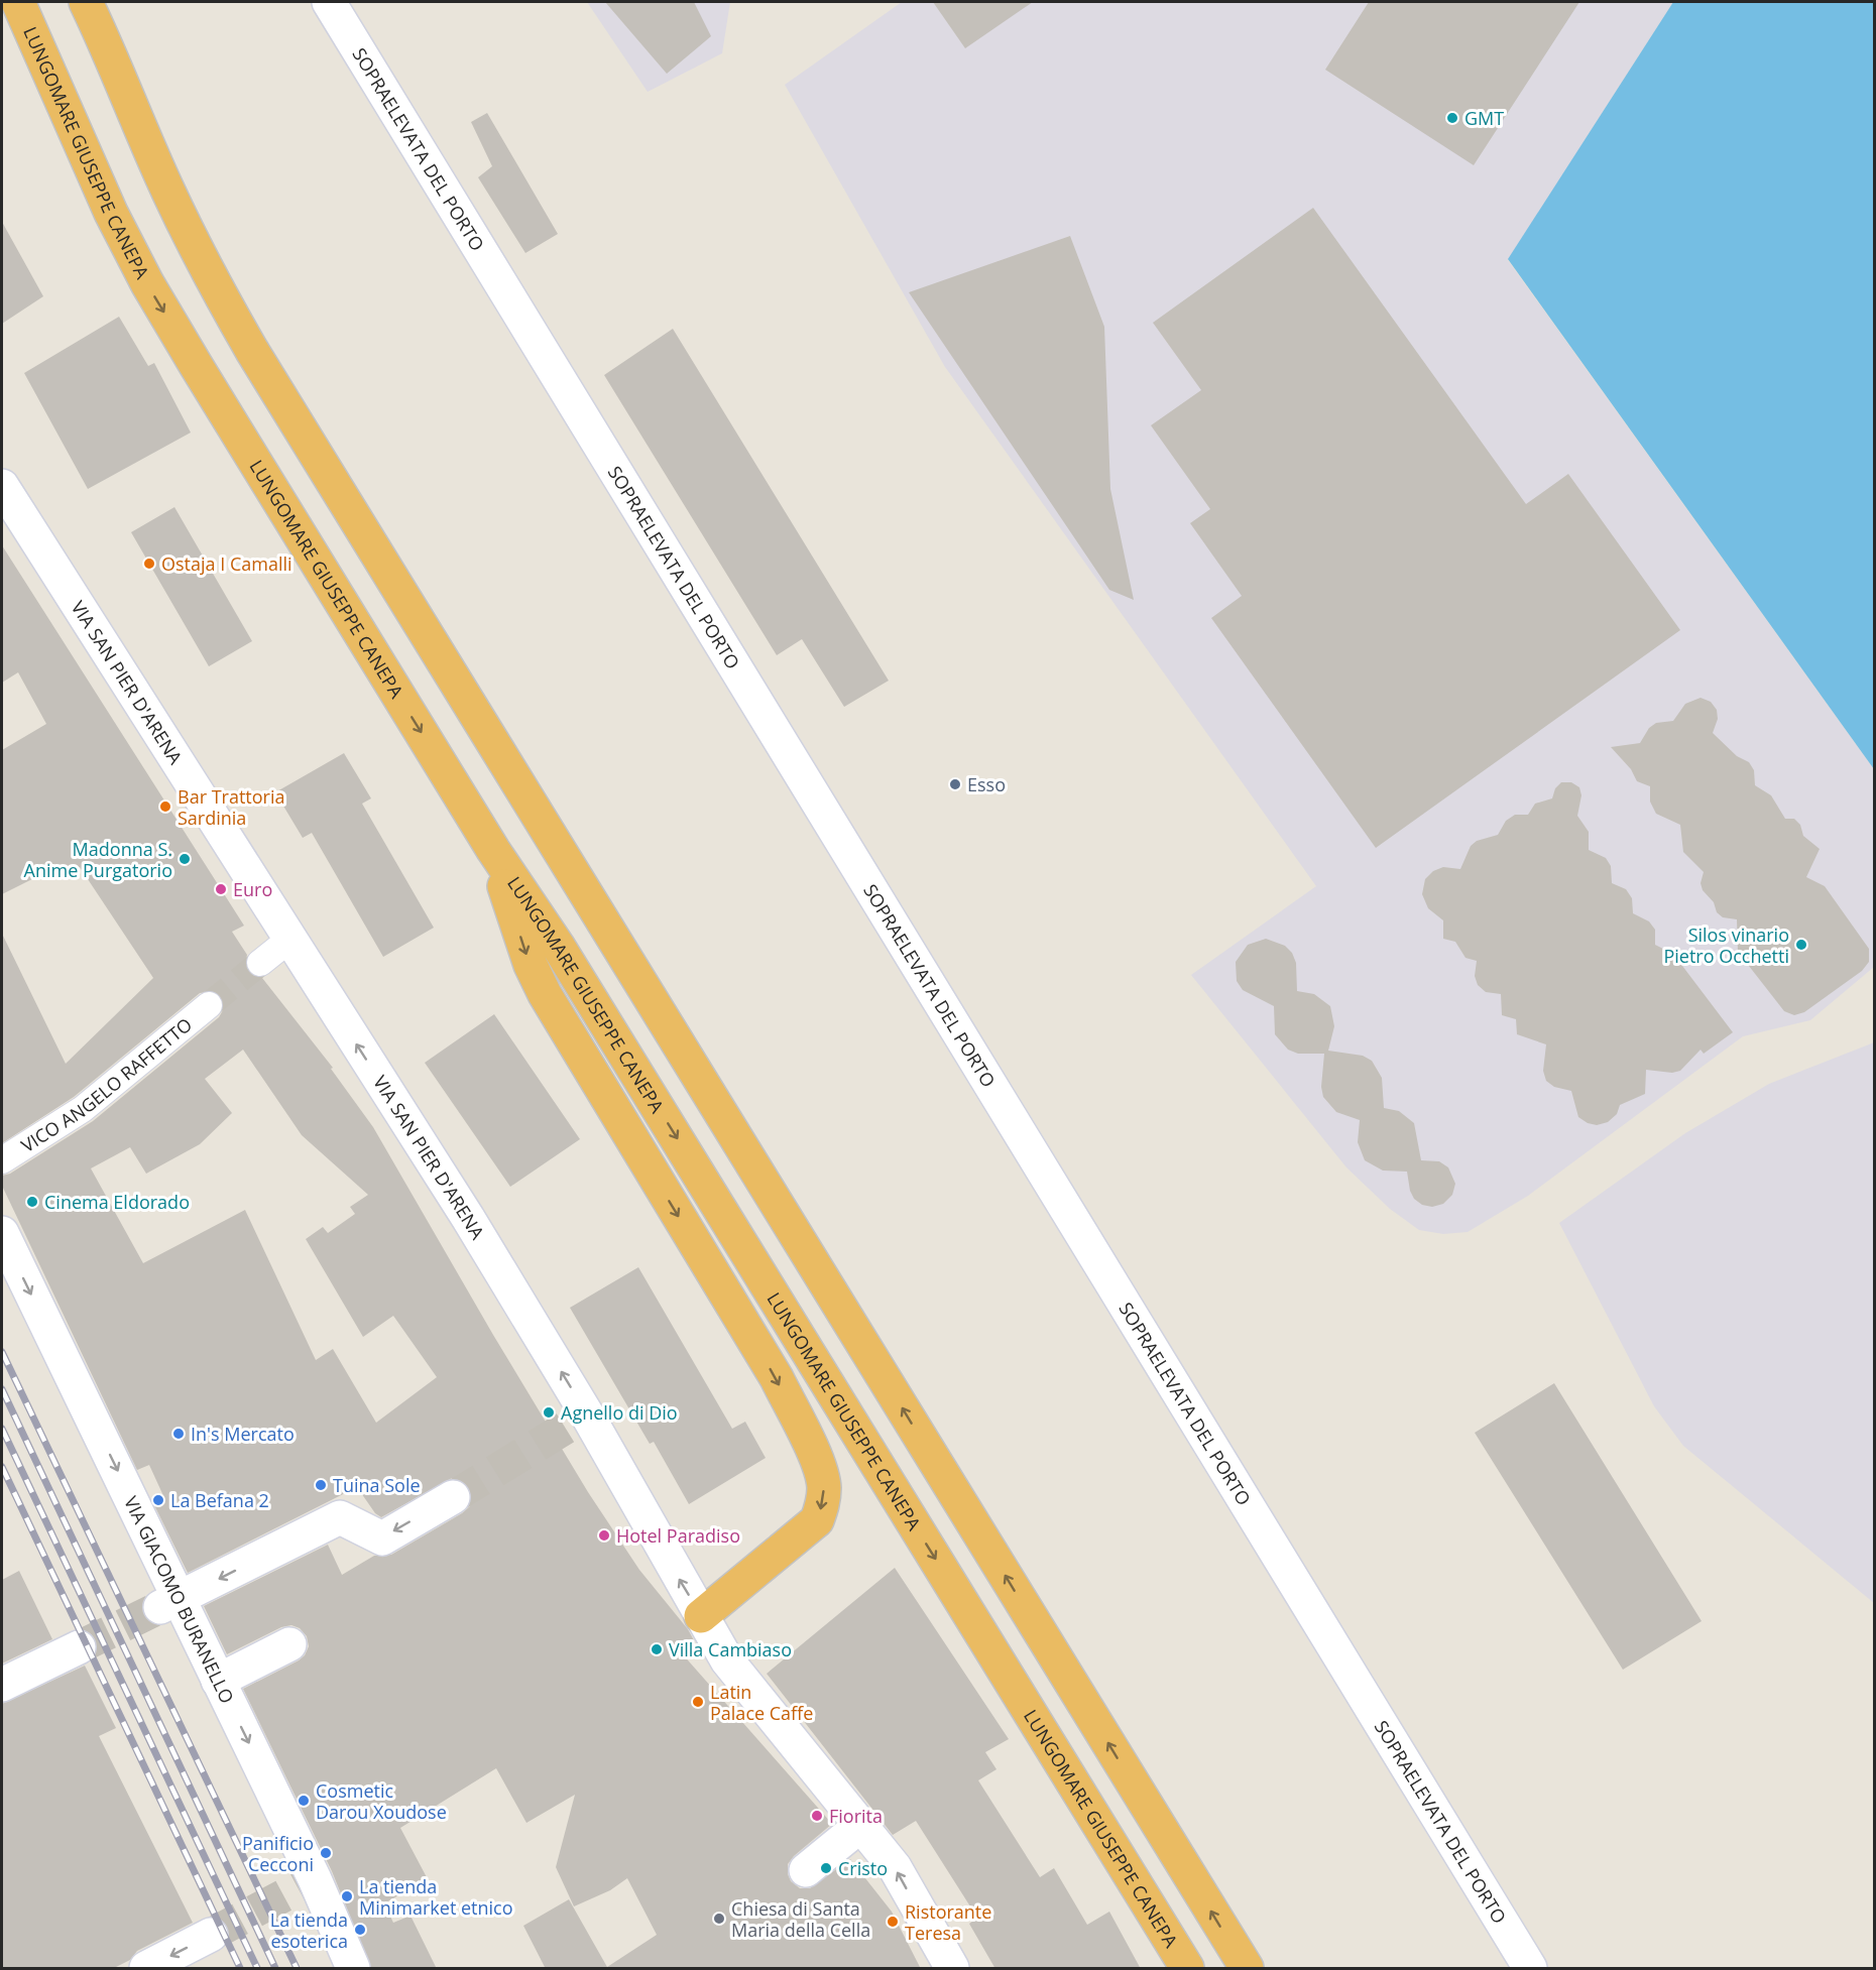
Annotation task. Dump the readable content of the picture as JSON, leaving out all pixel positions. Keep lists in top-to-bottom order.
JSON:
{
  "streets": {
    "highway": ["LUNGOMARE GIUSEPPE CANEPA"],
    "street": [
      "SOPRAELEVATA DEL PORTO",
      "VIA SAN PIER D'ARENA",
      "VICO ANGELO RAFFETTO",
      "VIA GIACOMO BURANELLO"
    ]
  },
  "one_way": ["VIA SAN PIER D'ARENA", "VIA GIACOMO BURANELLO"],
  "places": [
    "GMT",
    "Ostaja I Camalli",
    "Esso",
    "Bar Trattoria Sardinia",
    "Madonna S. Anime Purgatorio",
    "Euro",
    "Silos vinario Pietro Occhetti",
    "Cinema Eldorado",
    "Agnello di Dio",
    "In's Mercato",
    "Tuina Sole",
    "La Befana 2",
    "Hotel Paradiso",
    "Villa Cambiaso",
    "Latin Palace Caffe",
    "Cosmetic Darou Xoudose",
    "Fiorita",
    "Panificio Cecconi",
    "Cristo",
    "La tienda Minimarket etnico",
    "Chiesa di Santa Maria della Cella",
    "Ristorante Teresa",
    "La tienda esoterica"
  ]
}
